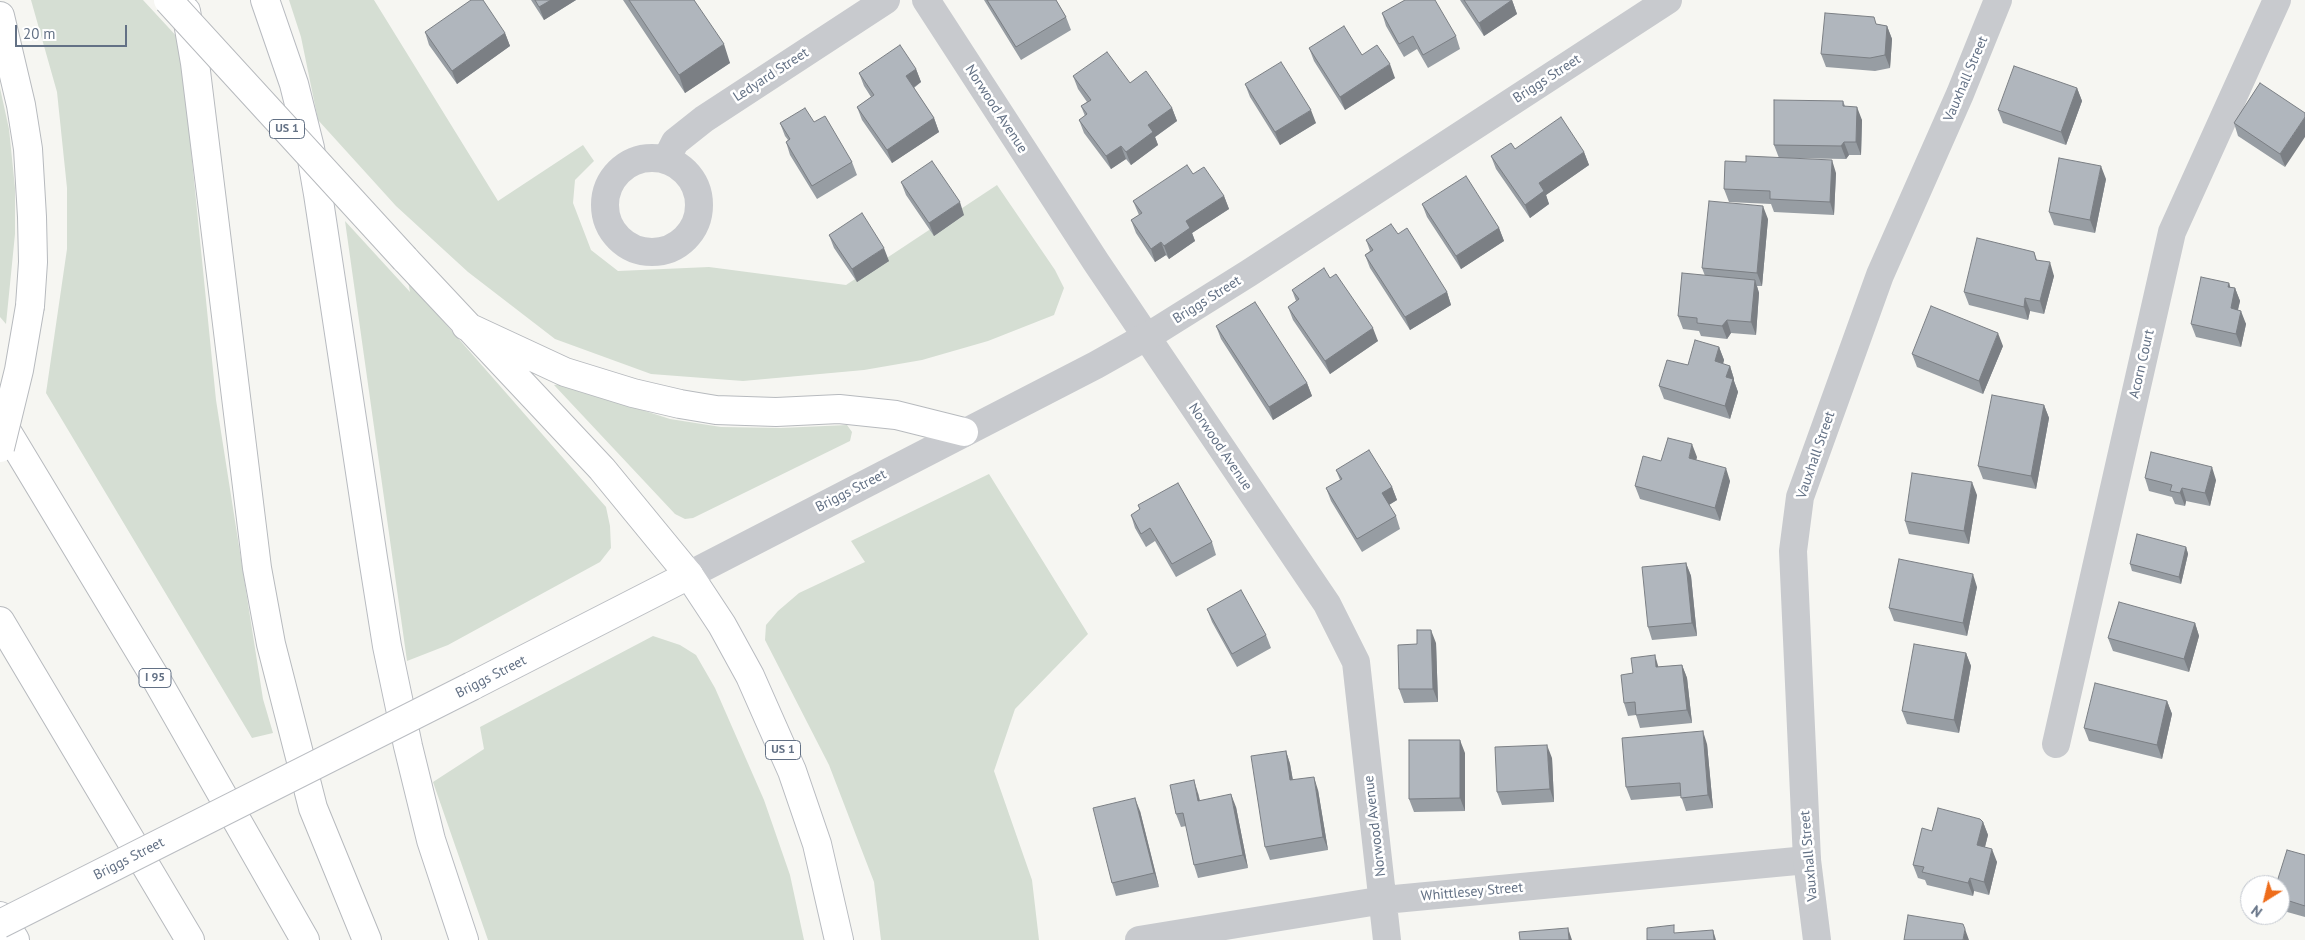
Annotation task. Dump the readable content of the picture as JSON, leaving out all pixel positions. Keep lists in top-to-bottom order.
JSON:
{
  "streets": {
    "main road": ["Briggs Street", "US 1", "I 95"],
    "street": [
      "Ledyard Street",
      "Vauxhall Street",
      "Norwood Avenue",
      "Acorn Court",
      "Whittlesey Street"
    ]
  },
  "crossings": [
    ["Briggs Street", "Norwood Avenue"],
    ["Briggs Street", "US 1"],
    ["Vauxhall Street", "Whittlesey Street"],
    ["Norwood Avenue", "Whittlesey Street"]
  ],
  "scale_bar": "20 m",
  "north": "bottom left"
}
